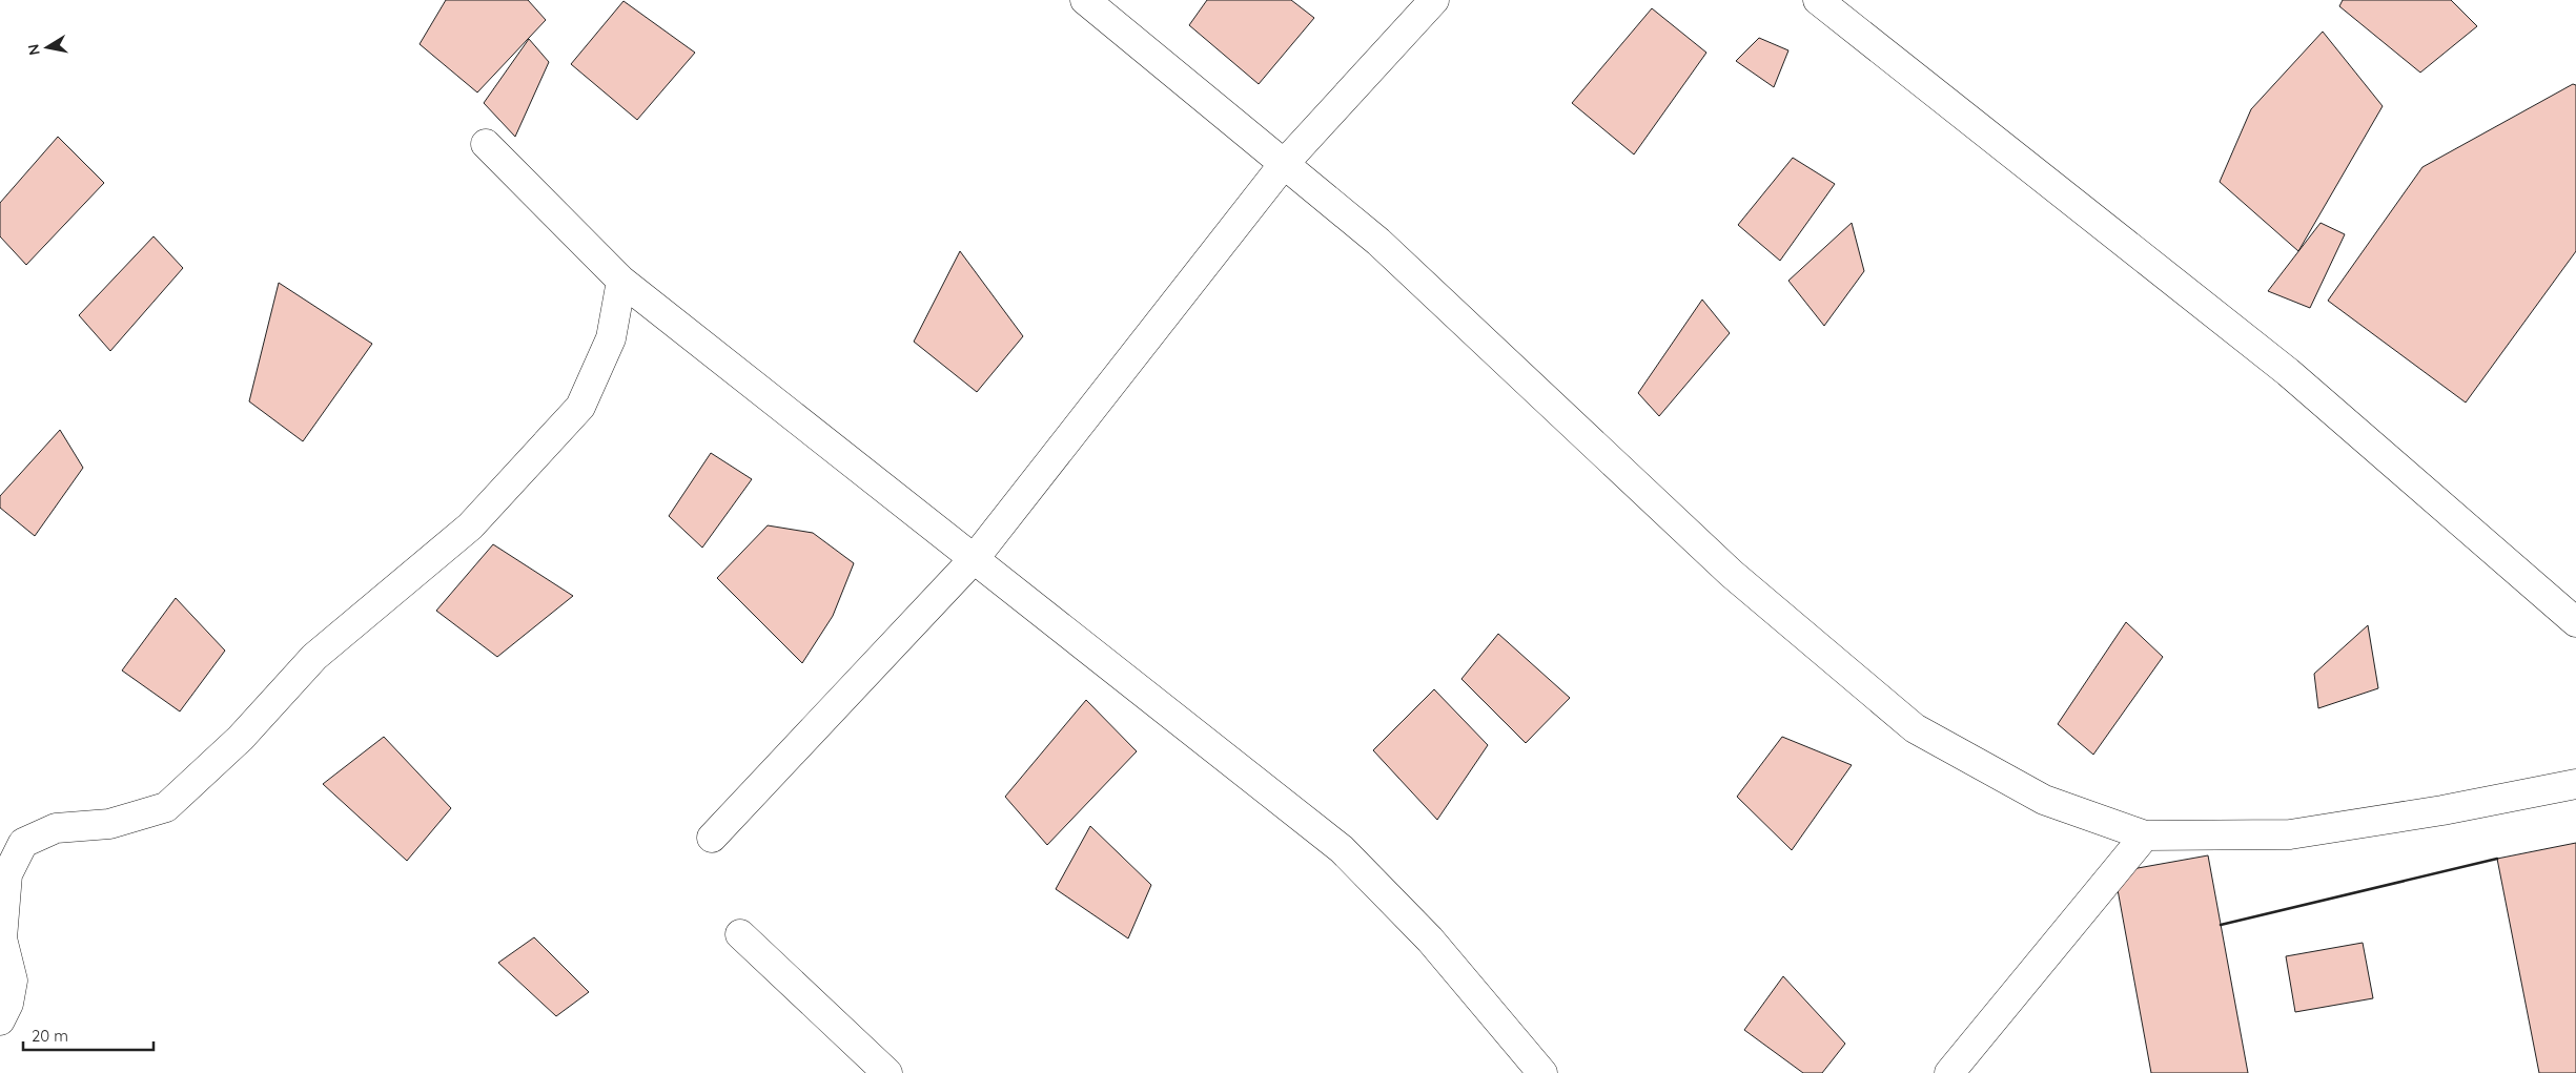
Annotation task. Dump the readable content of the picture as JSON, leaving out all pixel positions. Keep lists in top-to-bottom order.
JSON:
{
  "scale_bar": "20 m",
  "north": "left"
}
